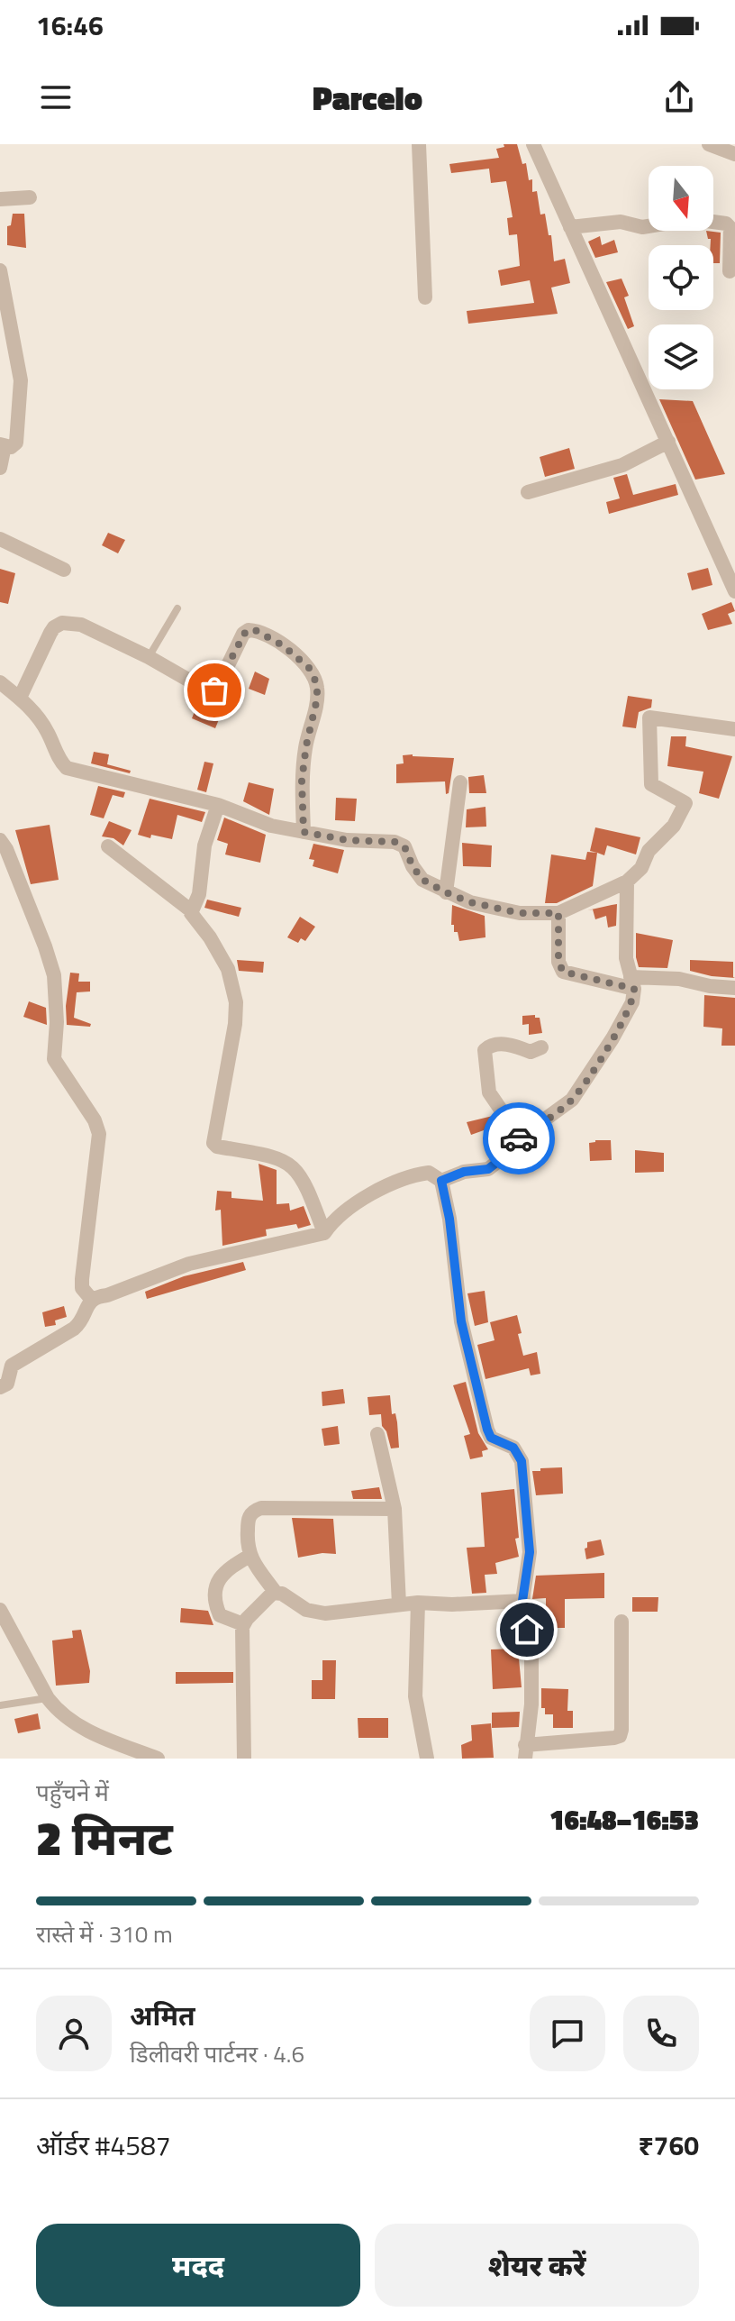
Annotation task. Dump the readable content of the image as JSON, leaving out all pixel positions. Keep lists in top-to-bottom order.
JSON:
{
  "north": "bottom",
  "page": {
    "status": "16:46",
    "header": "Parcelo",
    "heading": ["2 मिनट", "पहुँचने में", "16:48–16:53"],
    "panel": [
      "अमित",
      "डिलीवरी पार्टनर · 4.6",
      "ऑर्डर #4587",
      "₹760"
    ],
    "bar": "रास्ते में · 310 m",
    "buttons": ["मदद", "शेयर करें"]
  }
}
